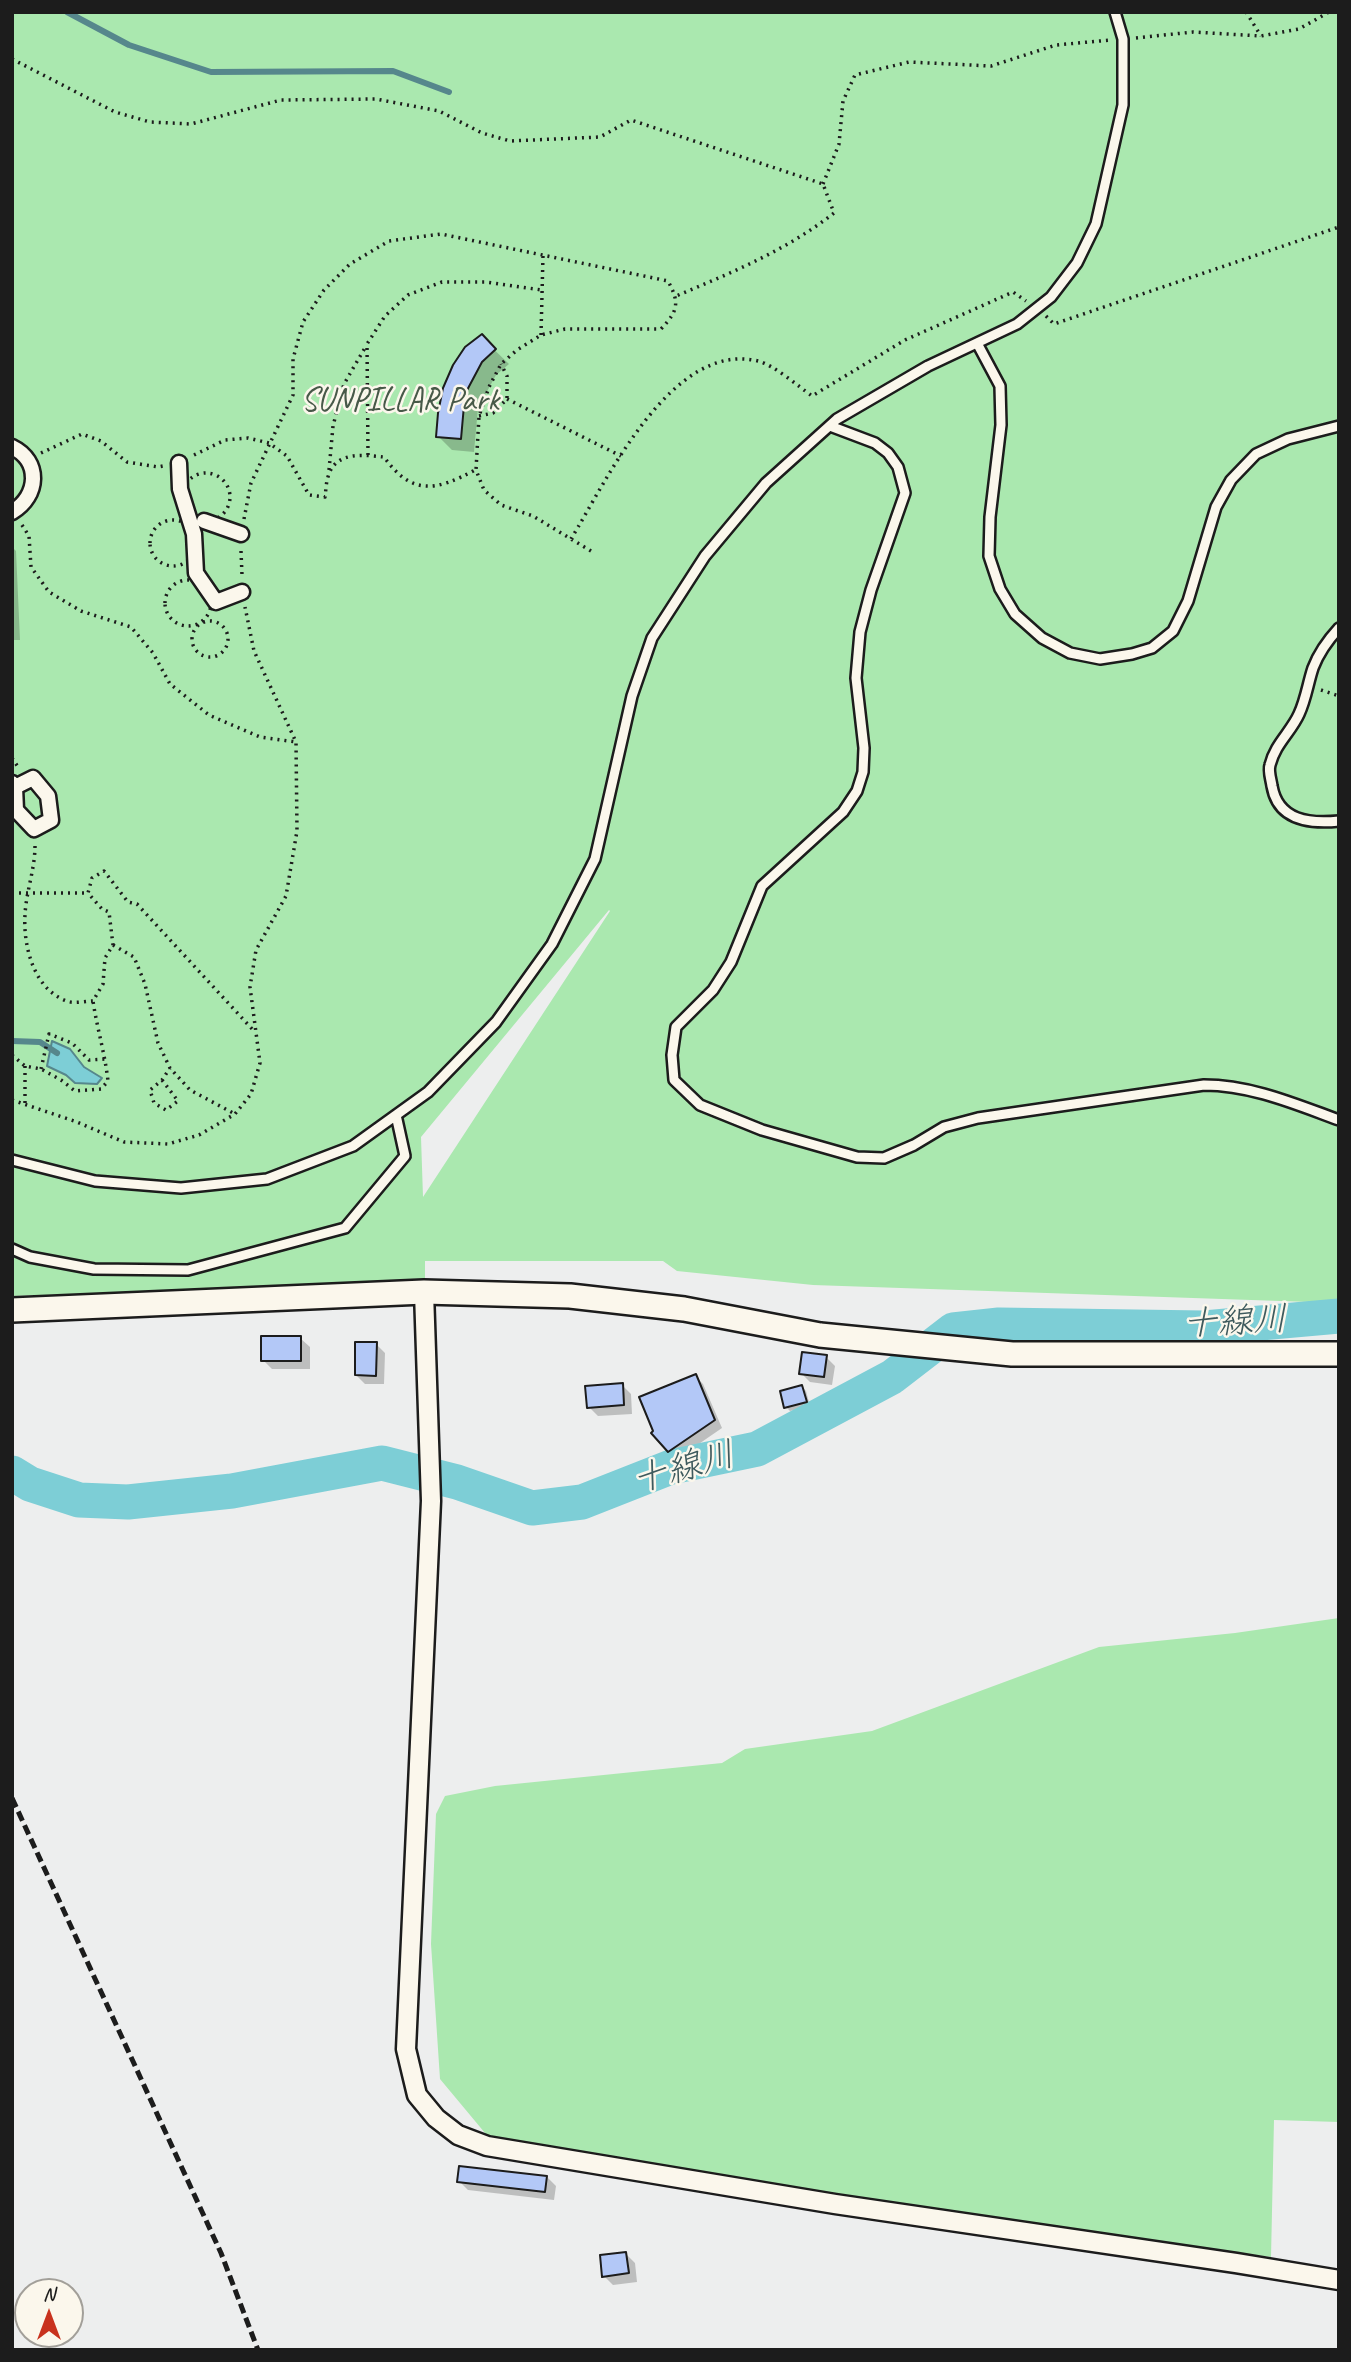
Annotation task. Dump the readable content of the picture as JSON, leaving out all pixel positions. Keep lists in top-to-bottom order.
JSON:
{
  "water": ["十線川"],
  "parks": ["SUNPILLAR Park"],
  "north": "top"
}
